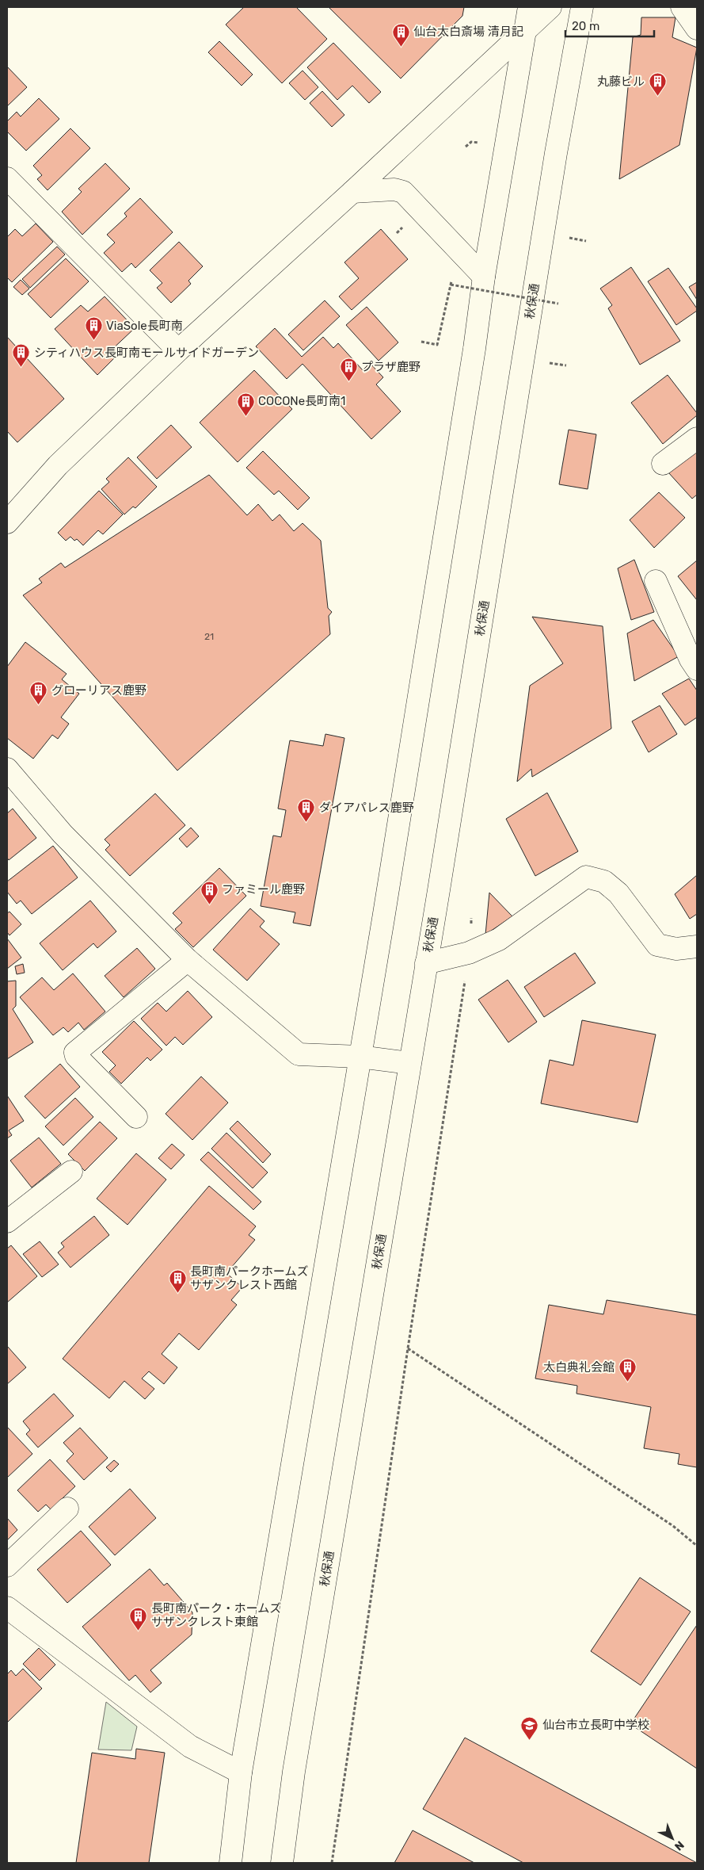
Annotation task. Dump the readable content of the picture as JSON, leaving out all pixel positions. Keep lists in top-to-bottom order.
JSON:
{
  "streets": {
    "main road": ["秋保通"]
  },
  "places": {
    "building": [
      "仙台太白斎場 清月記",
      "丸藤ビル",
      "ViaSole長町南",
      "シティハウス長町南モールサイドガーデン",
      "プラザ鹿野",
      "COCONe長町南1",
      "グローリアス鹿野",
      "ダイアパレス鹿野",
      "ファミール鹿野",
      "長町南パークホームズ サザンクレスト西館",
      "太白典礼会館",
      "長町南パーク・ホームズ サザンクレスト東館"
    ],
    "school or university": ["仙台市立長町中学校"]
  },
  "house_numbers": ["21"],
  "scale_bar": "20 m",
  "north": "bottom right"
}
